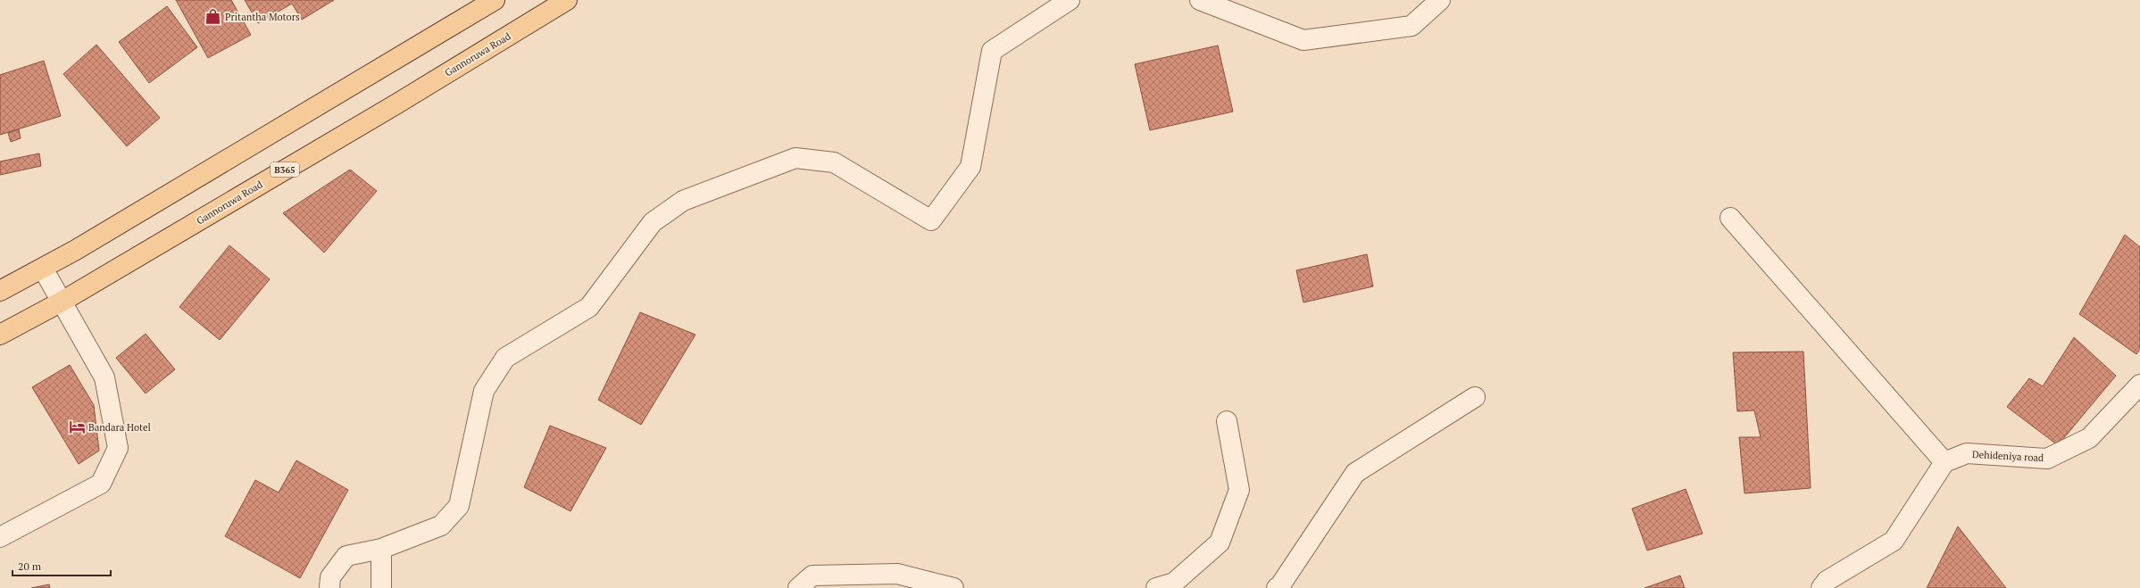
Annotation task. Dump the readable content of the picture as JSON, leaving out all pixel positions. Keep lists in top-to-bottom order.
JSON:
{
  "streets": {
    "main road": ["Gannoruwa Road", "B365"],
    "street": ["Dehideniya road"]
  },
  "places": {
    "shop": ["Pritantha Motors"],
    "hotel": ["Bandara Hotel"]
  },
  "scale_bar": "20 m"
}
